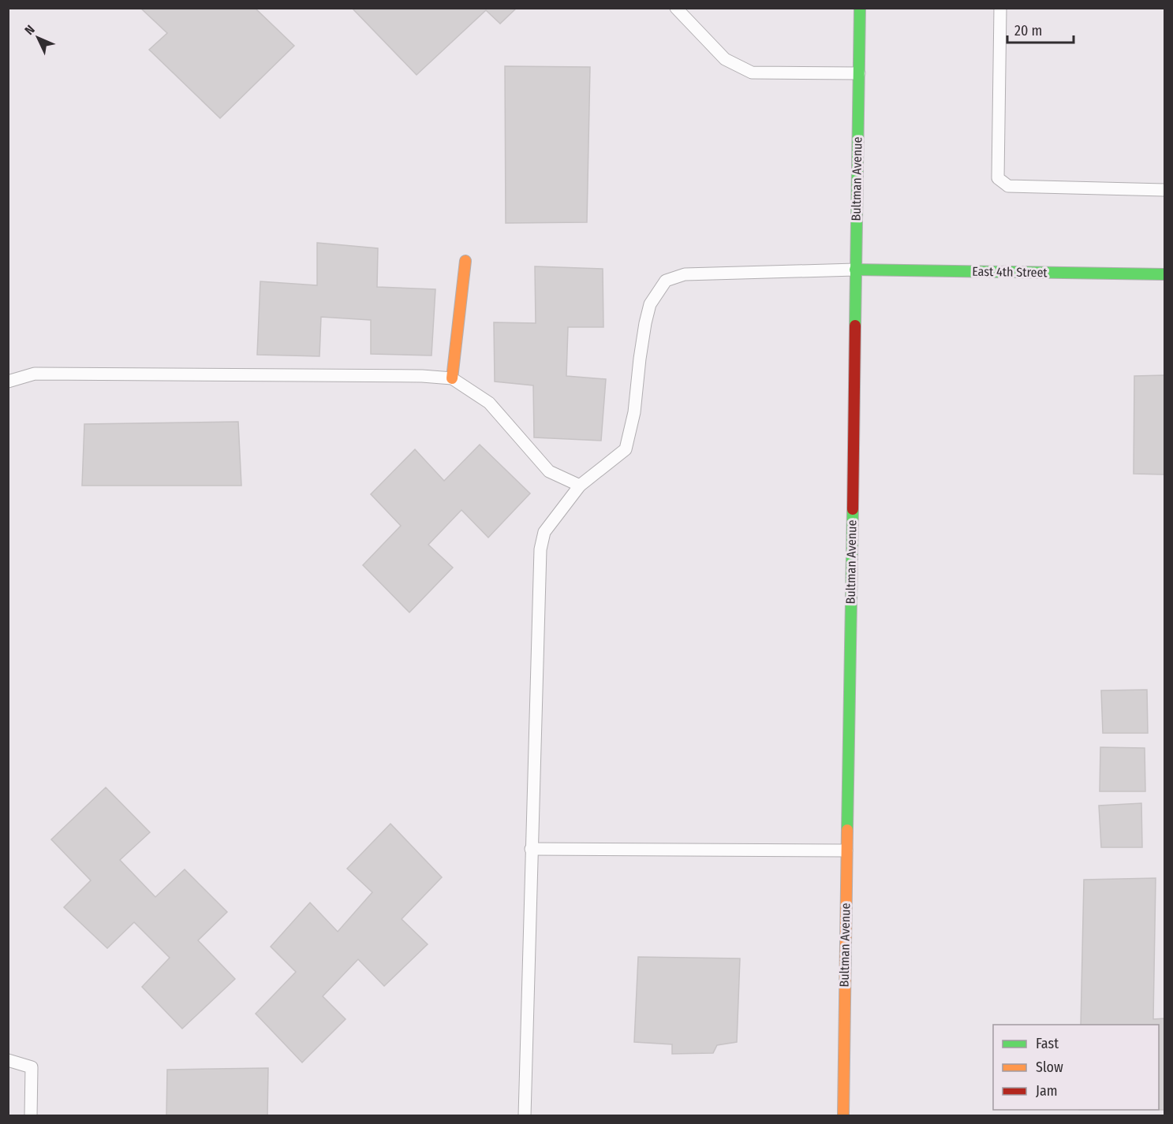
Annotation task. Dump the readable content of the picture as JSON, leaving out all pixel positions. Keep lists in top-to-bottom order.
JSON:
{
  "streets": {
    "street": ["Bultman Avenue", "East 4th Street"]
  },
  "crossings": [
    ["Bultman Avenue", "East 4th Street"]
  ],
  "legend": ["Fast", "Slow", "Jam"],
  "scale_bar": "20 m",
  "north": "top left"
}
